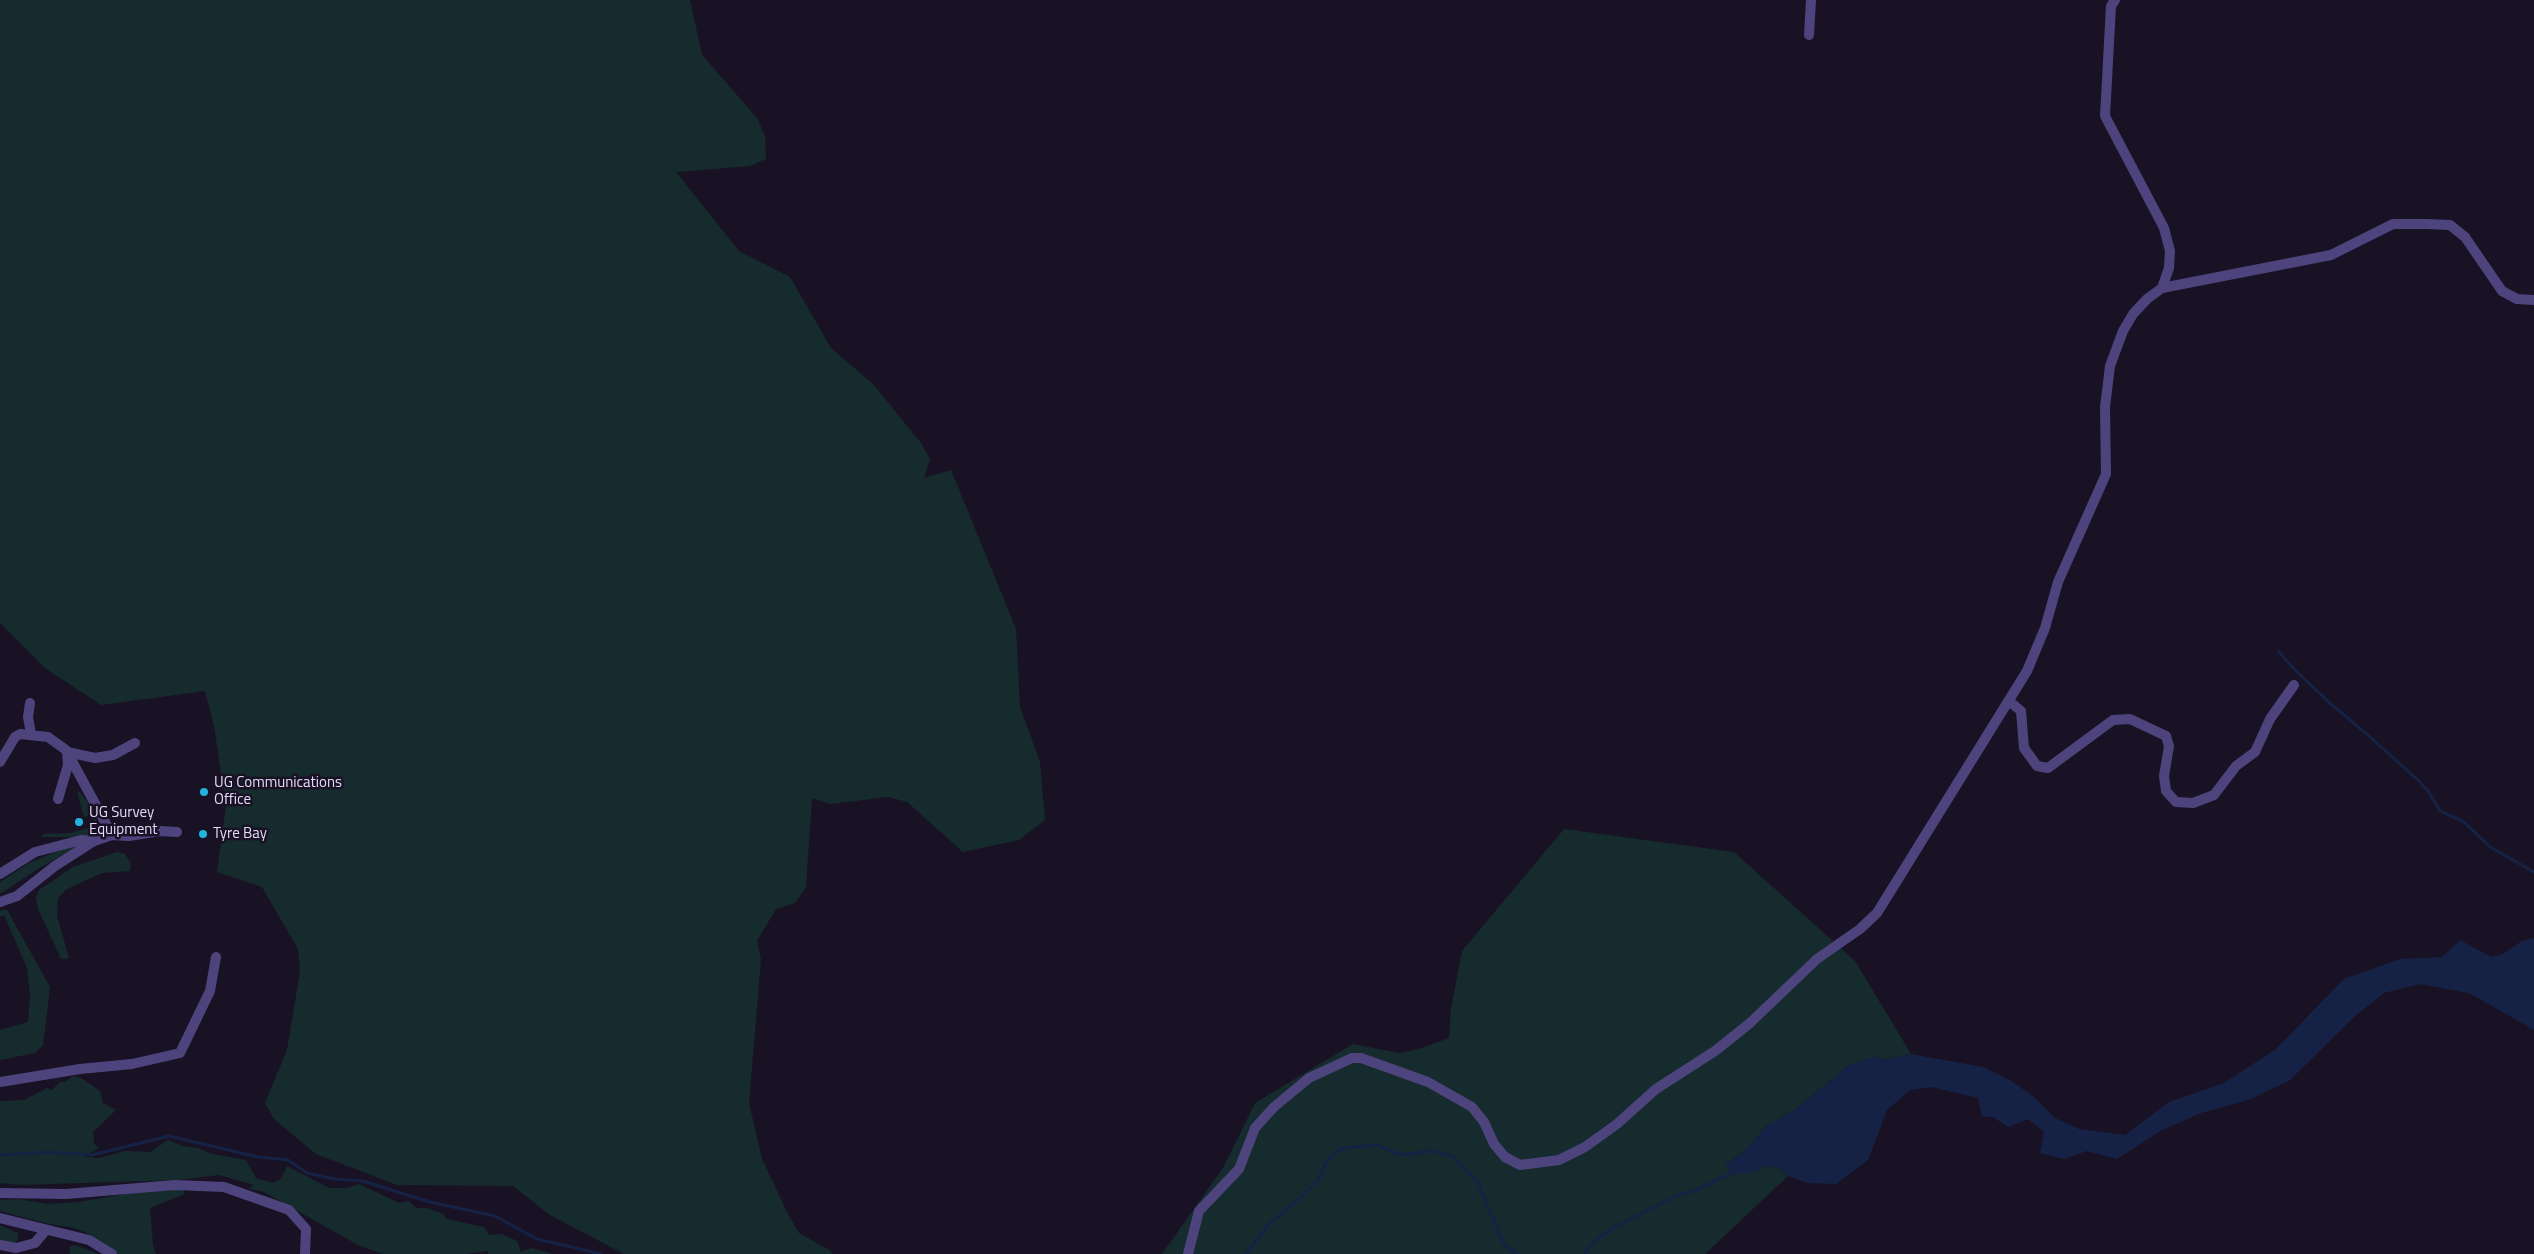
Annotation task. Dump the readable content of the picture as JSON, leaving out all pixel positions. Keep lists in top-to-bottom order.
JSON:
{
  "places": ["UG Communications Office", "UG Survey Equipment", "Tyre Bay"]
}
